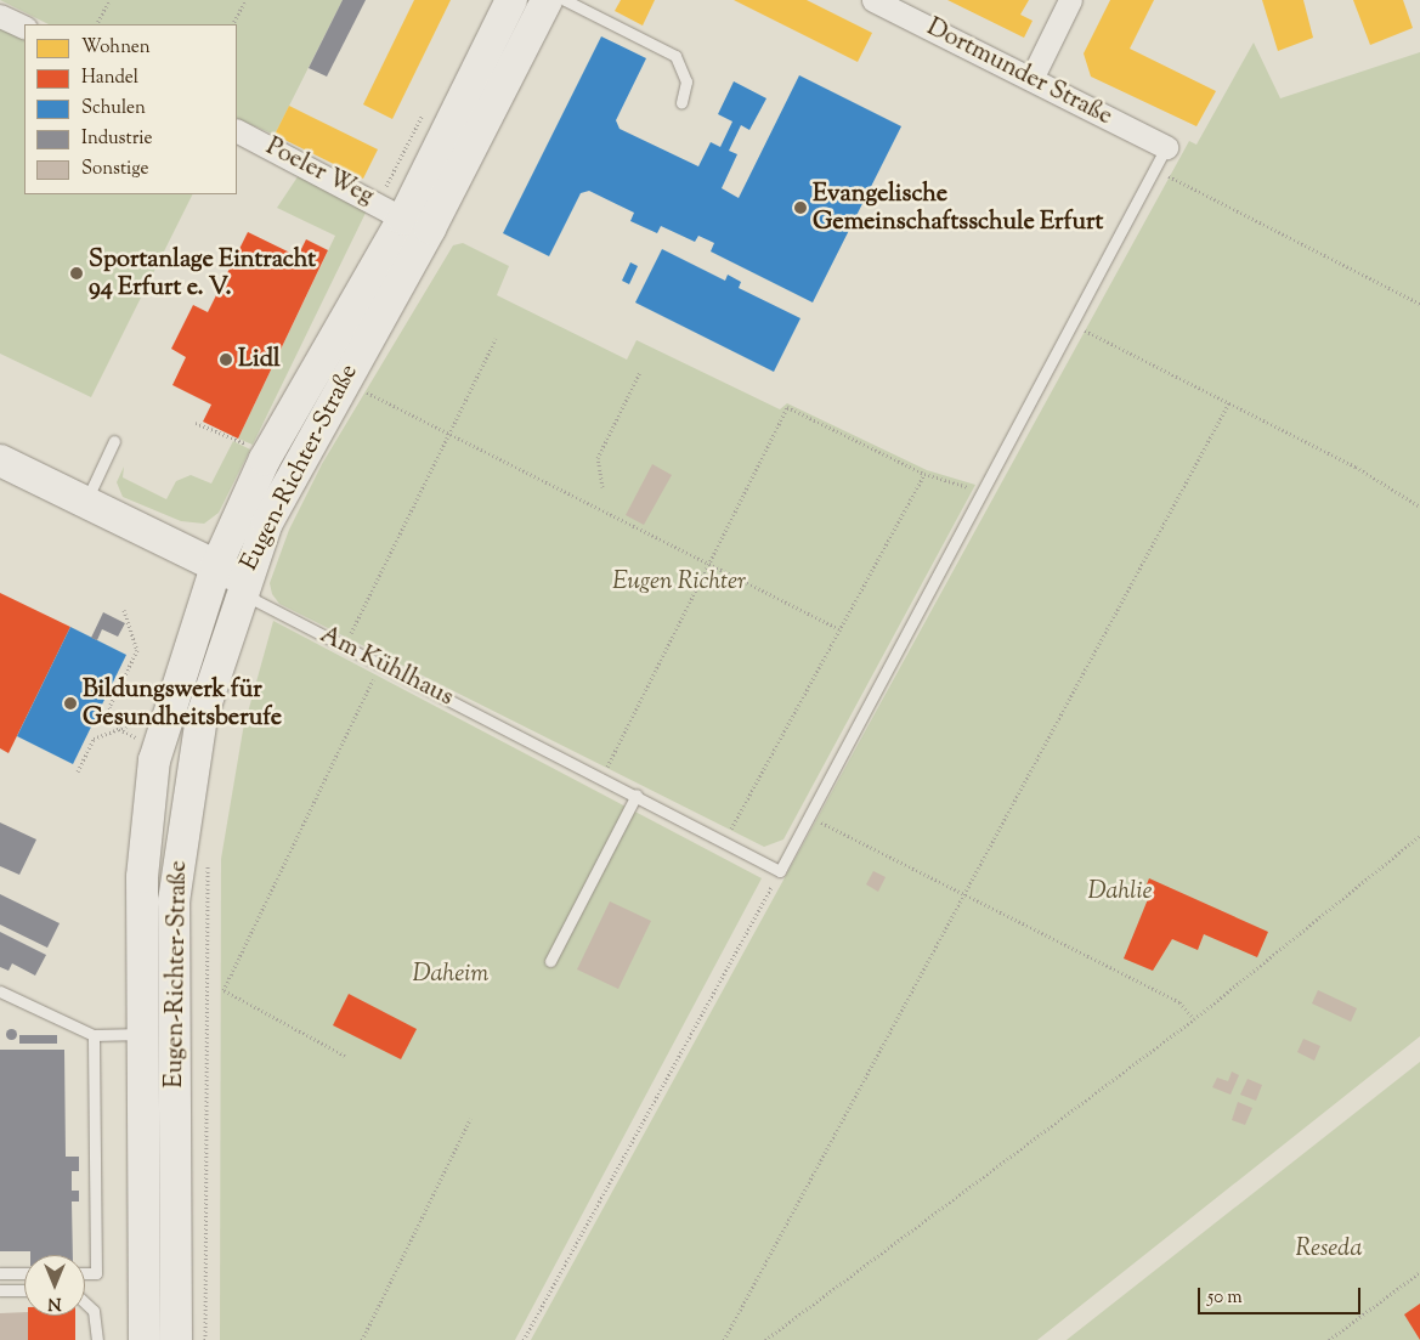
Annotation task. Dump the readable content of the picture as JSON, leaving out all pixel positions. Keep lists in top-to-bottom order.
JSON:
{
  "streets": {
    "main road": ["Eugen-Richter-Straße", "Am Kühlhaus"],
    "street": ["Dortmunder Straße", "Poeler Weg"]
  },
  "crossings": [
    ["Poeler Weg", "Eugen-Richter-Straße"],
    ["Eugen-Richter-Straße", "Am Kühlhaus"]
  ],
  "parks": [
    "Eugen Richter",
    "Dahlie",
    "Daheim",
    "Reseda"
  ],
  "places": [
    "Evangelische Gemeinschaftsschule Erfurt",
    "Sportanlage Eintracht 94 Erfurt e. V.",
    "Lidl",
    "Bildungswerk für Gesundheitsberufe"
  ],
  "legend": [
    "Wohnen",
    "Handel",
    "Schulen",
    "Industrie",
    "Sonstige"
  ],
  "scale_bar": "50 m",
  "north": "bottom"
}
